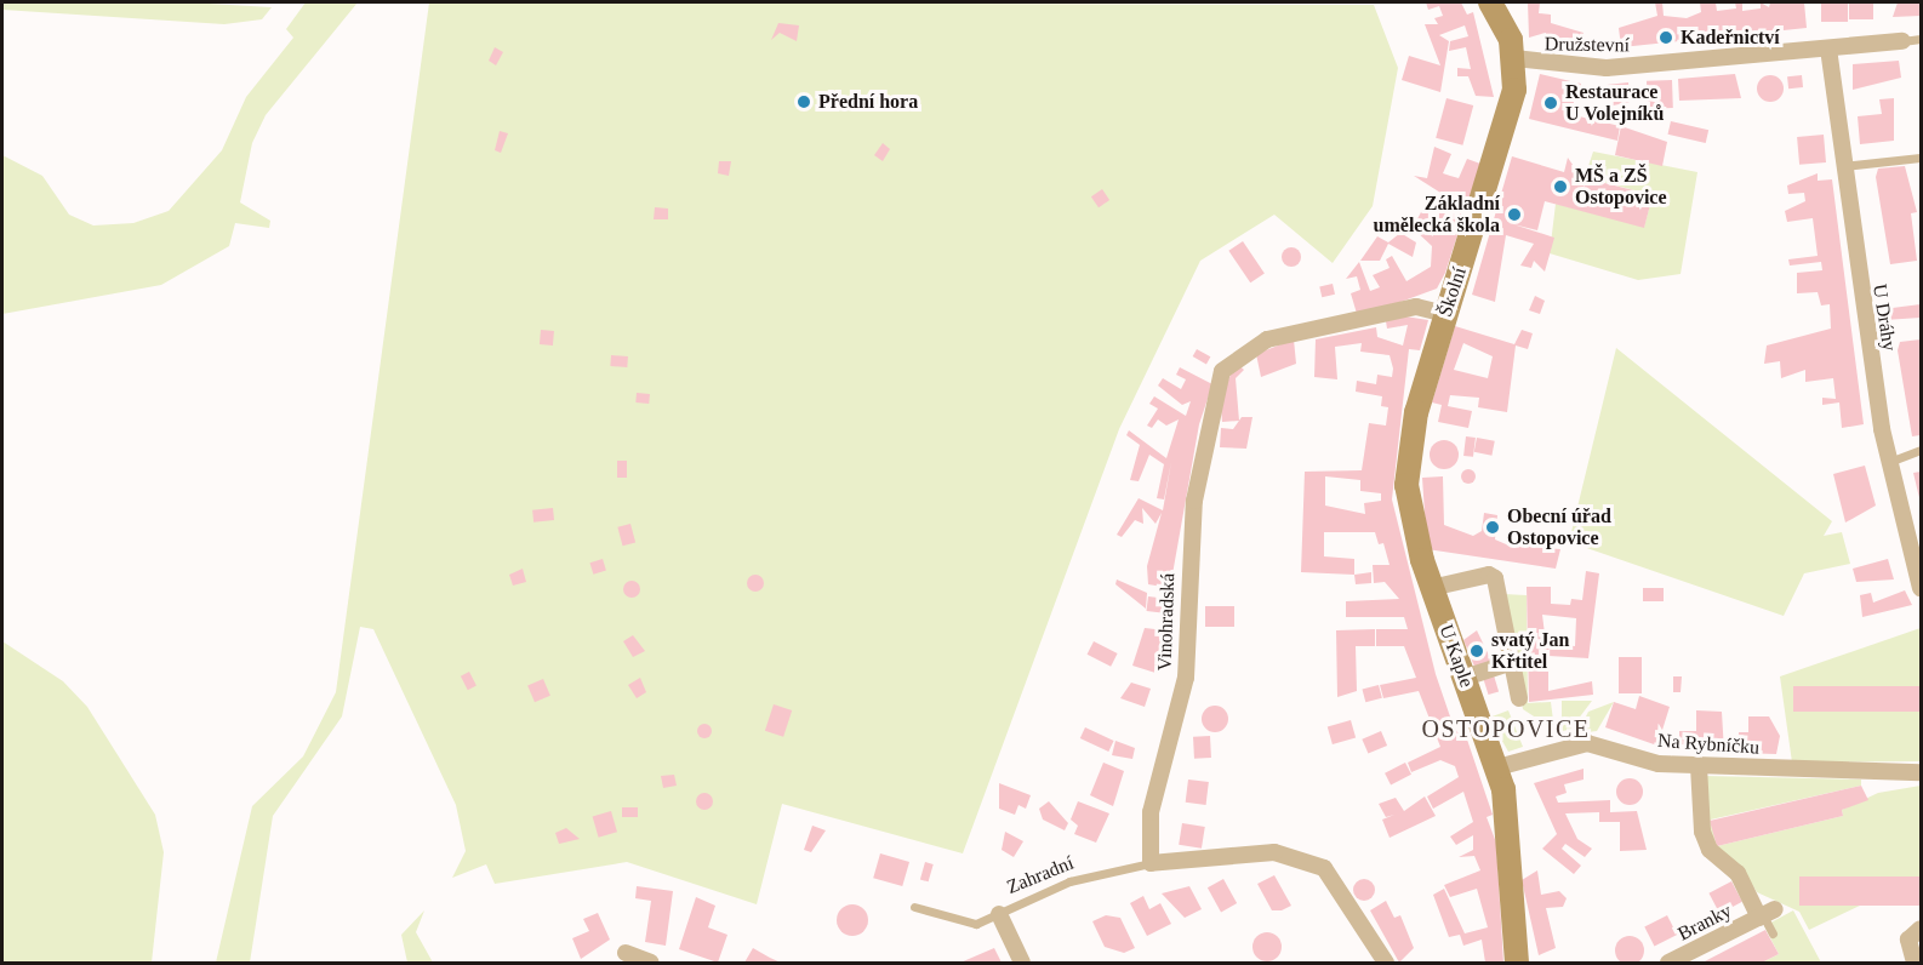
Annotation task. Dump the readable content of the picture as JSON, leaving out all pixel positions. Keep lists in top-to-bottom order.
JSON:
{
  "streets": {
    "street": [
      "Družstevní",
      "Školní",
      "U Dráhy",
      "Vinohradská",
      "U Kaple",
      "Na Rybníčku",
      "Zahradní",
      "Branky"
    ]
  },
  "crossings": [
    ["Družstevní", "Školní"],
    ["Družstevní", "U Dráhy"],
    ["Školní", "Vinohradská"],
    ["Školní", "U Kaple"],
    ["Vinohradská", "Zahradní"],
    ["U Kaple", "Na Rybníčku"],
    ["Na Rybníčku", "Branky"]
  ],
  "districts": ["OSTOPOVICE"],
  "places": [
    "Kadeřnictví",
    "Přední hora",
    "Restaurace U Volejníků",
    "MŠ a ZŠ Ostopovice",
    "Základní umělecká škola",
    "Obecní úřad Ostopovice",
    "svatý Jan Křtitel"
  ]
}
